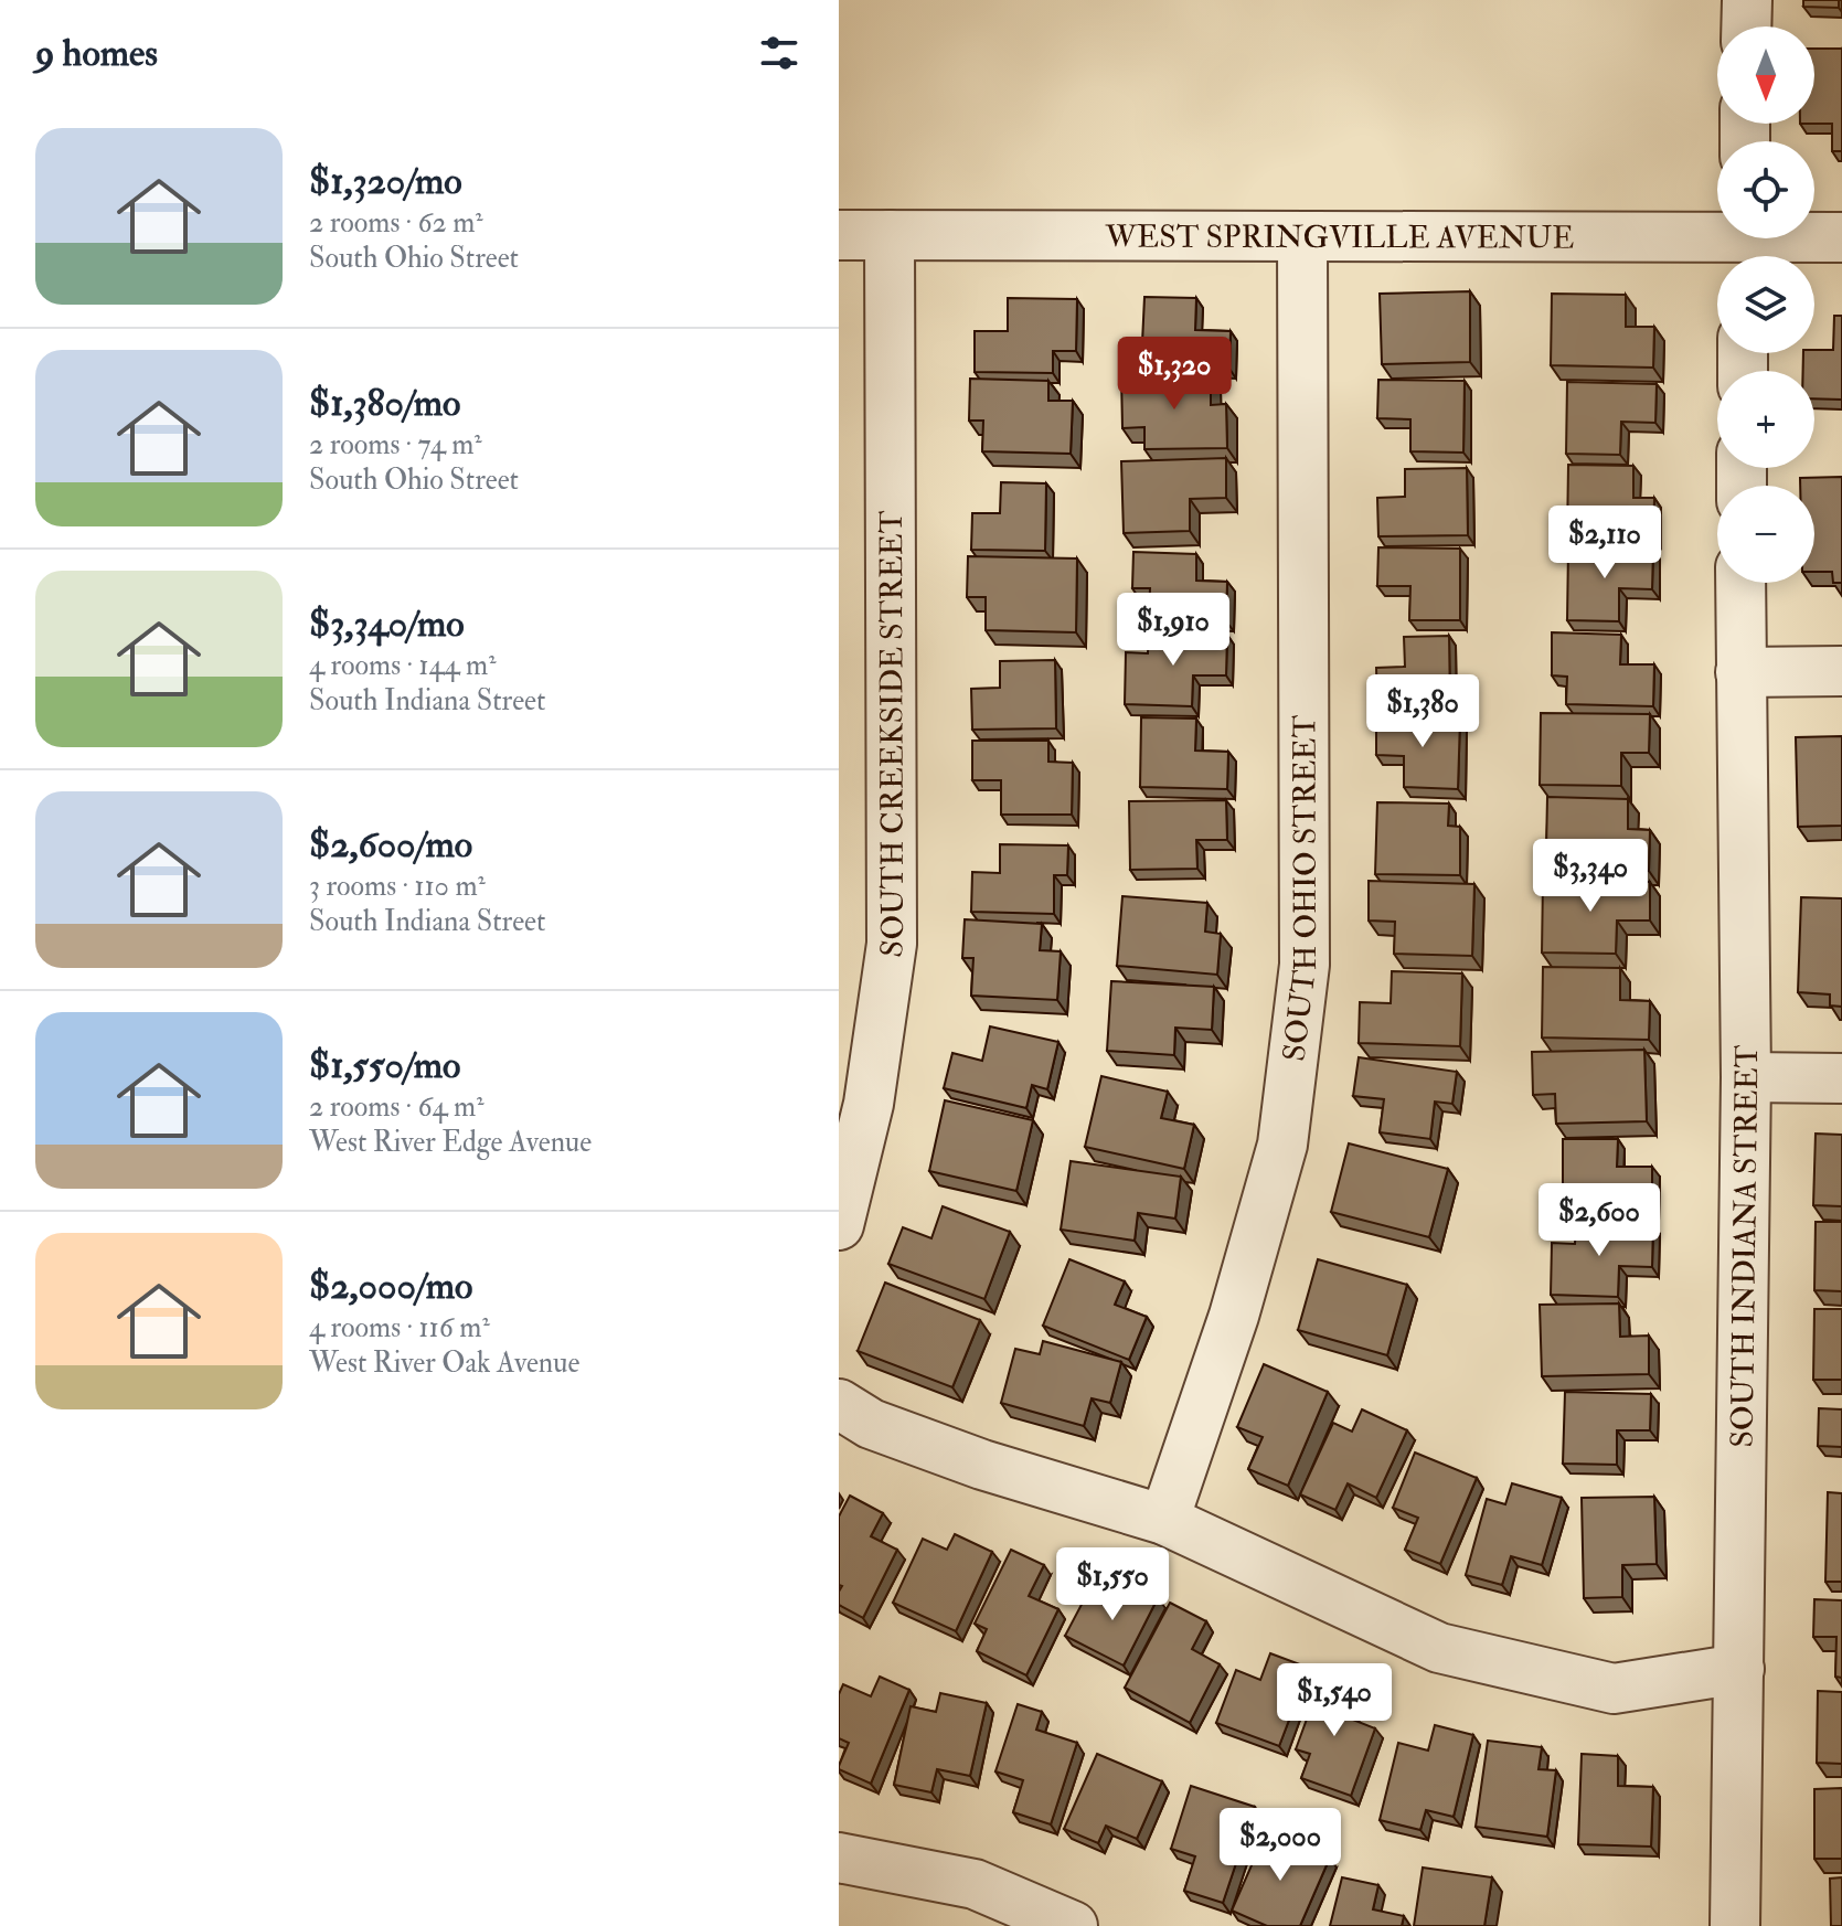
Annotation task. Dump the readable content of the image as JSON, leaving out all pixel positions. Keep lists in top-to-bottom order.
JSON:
{
  "streets": {
    "street": [
      "WEST SPRINGVILLE AVENUE",
      "SOUTH CREEKSIDE STREET",
      "SOUTH OHIO STREET",
      "SOUTH INDIANA STREET"
    ]
  },
  "crossings": [
    ["WEST SPRINGVILLE AVENUE", "SOUTH CREEKSIDE STREET"],
    ["WEST SPRINGVILLE AVENUE", "SOUTH OHIO STREET"]
  ],
  "north": "bottom",
  "page": {
    "heading": "9 homes",
    "map_buttons": ["+", "−"],
    "list": [
      {
        "name": "$1,320/mo",
        "note": "2 rooms · 62 m² · South Ohio Street"
      },
      {
        "name": "$1,380/mo",
        "note": "2 rooms · 74 m² · South Ohio Street"
      },
      {
        "name": "$3,340/mo",
        "note": "4 rooms · 144 m² · South Indiana Street"
      },
      {
        "name": "$2,600/mo",
        "note": "3 rooms · 110 m² · South Indiana Street"
      },
      {
        "name": "$1,550/mo",
        "note": "2 rooms · 64 m² · West River Edge Avenue"
      },
      {
        "name": "$2,000/mo",
        "note": "4 rooms · 116 m² · West River Oak Avenue"
      }
    ],
    "price": [
      "$1,320",
      "$2,110",
      "$1,910",
      "$1,380",
      "$3,340",
      "$2,600",
      "$1,550",
      "$1,540",
      "$2,000"
    ]
  }
}
